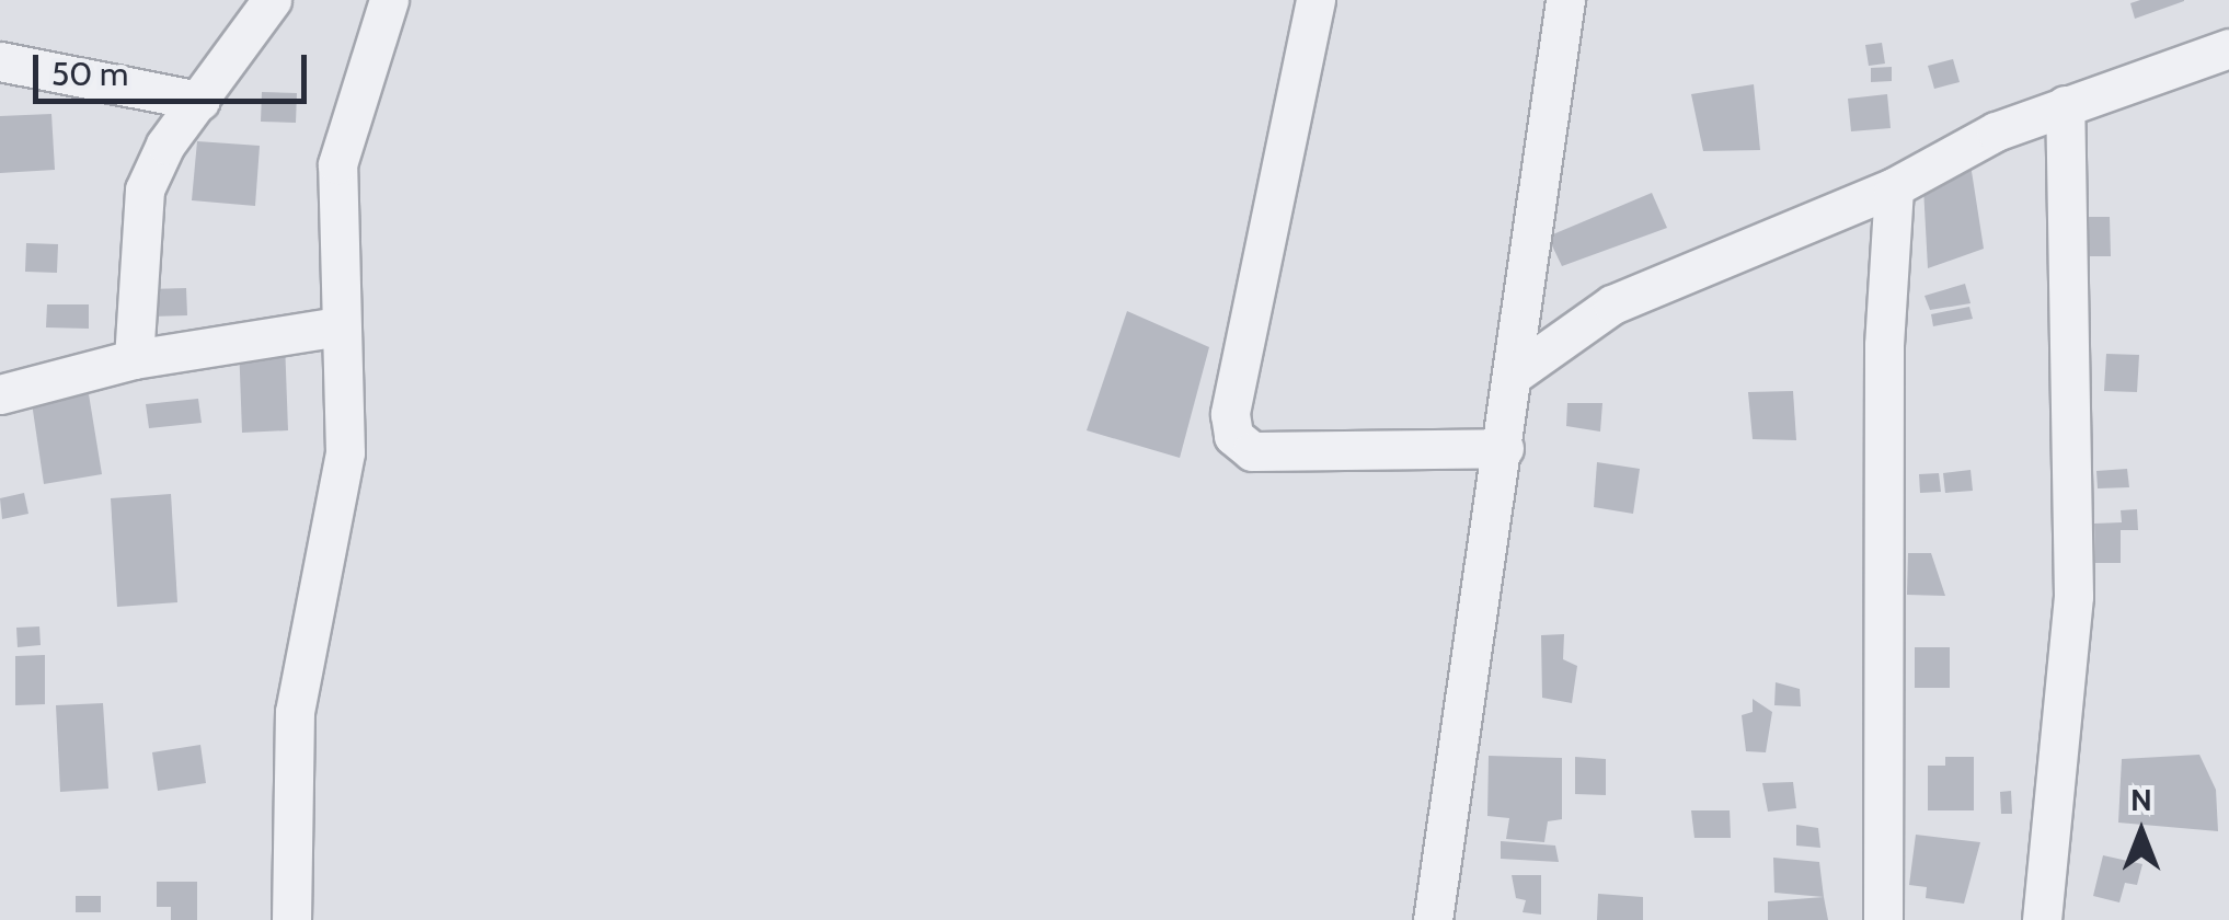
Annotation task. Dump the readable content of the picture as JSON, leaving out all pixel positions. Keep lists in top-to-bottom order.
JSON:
{
  "scale_bar": "50 m",
  "north": "top"
}
